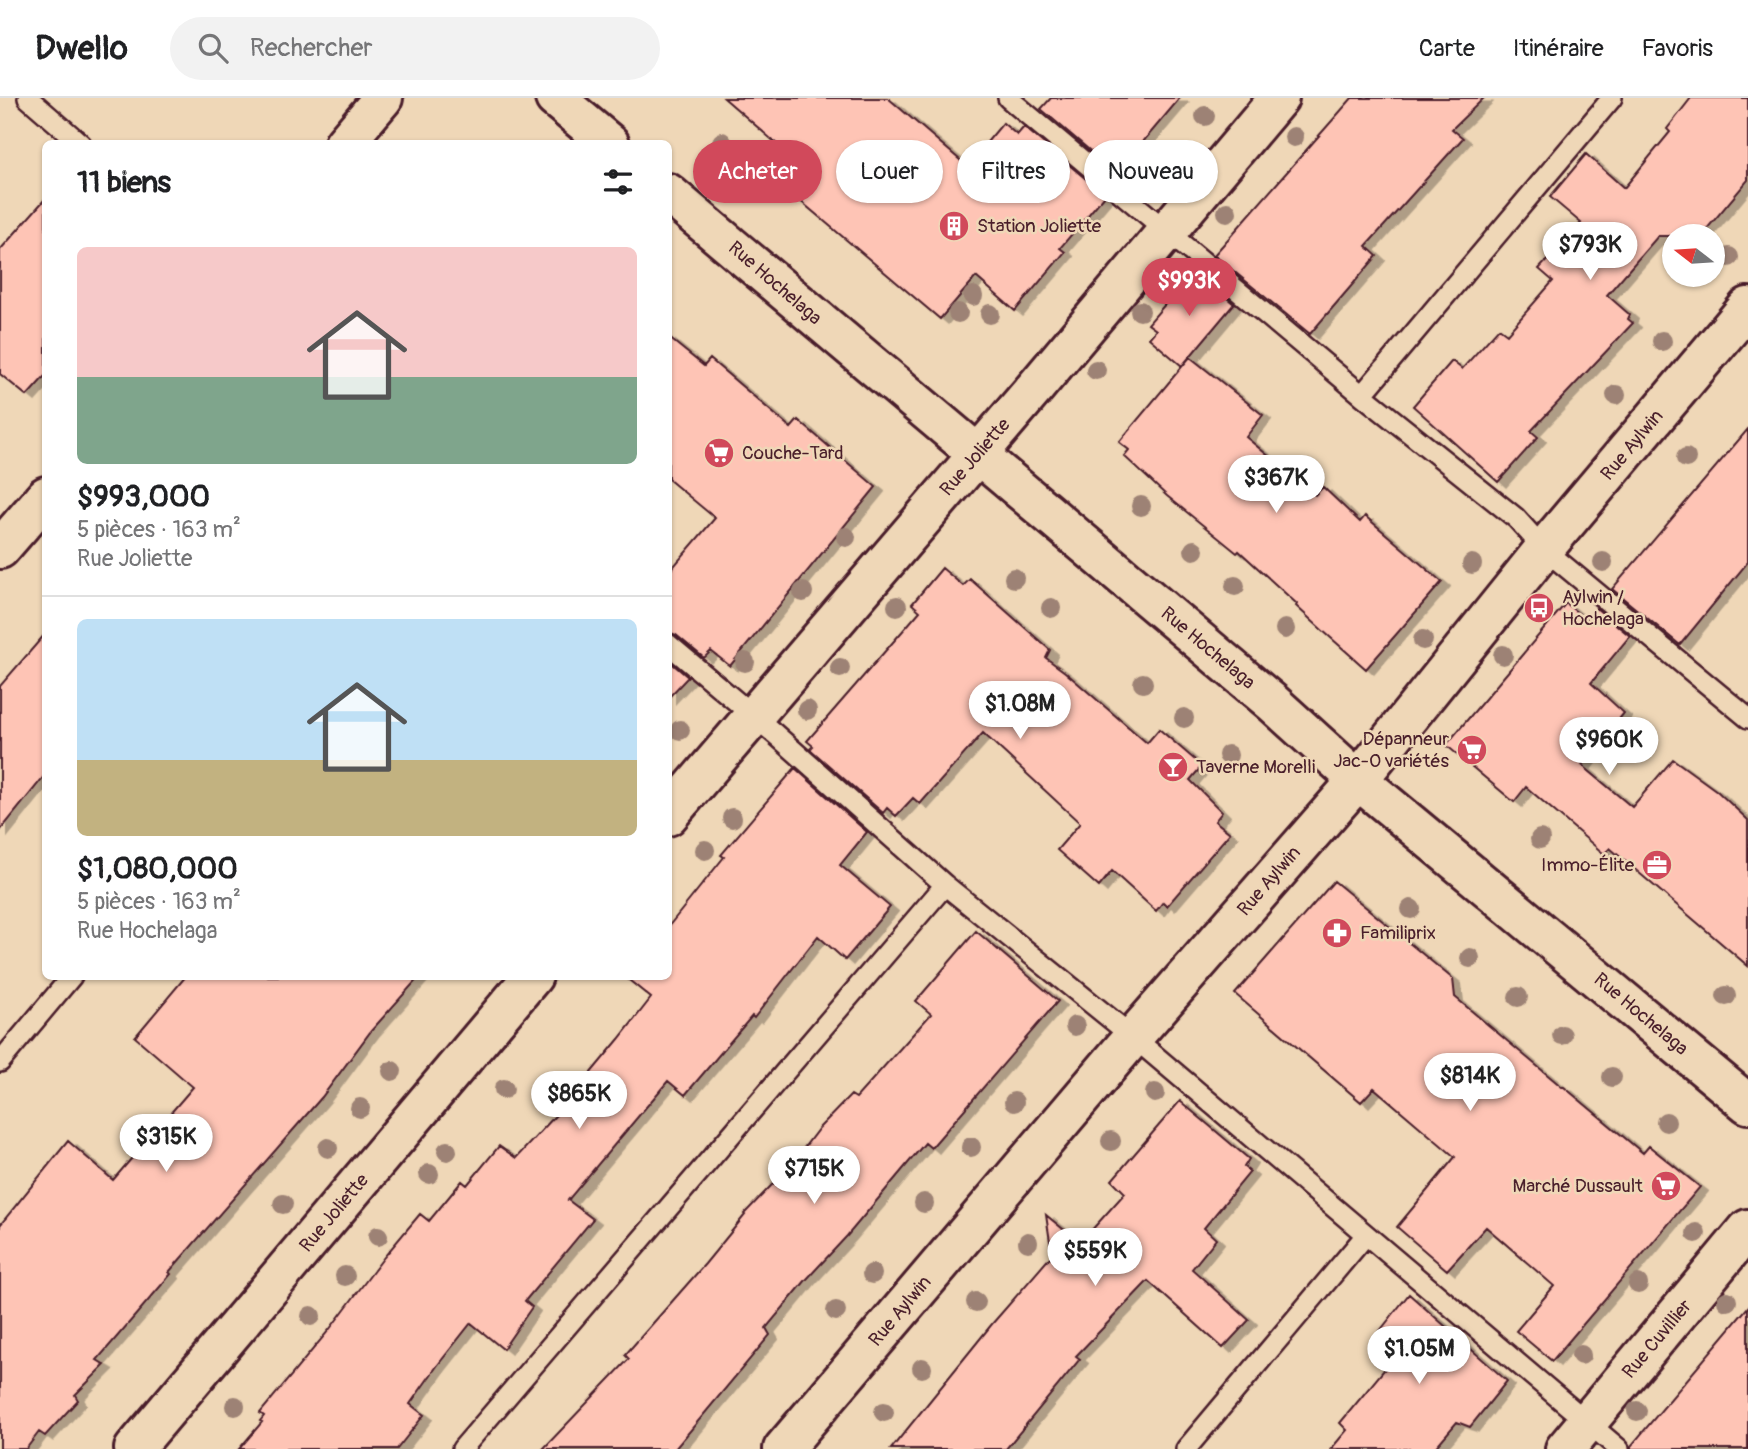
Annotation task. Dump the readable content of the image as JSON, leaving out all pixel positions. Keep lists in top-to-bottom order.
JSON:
{
  "streets": {
    "street": [
      "Rue Hochelaga",
      "Rue Aylwin",
      "Rue Joliette",
      "Rue Cuvillier"
    ]
  },
  "crossings": [
    ["Rue Hochelaga", "Rue Aylwin"],
    ["Rue Hochelaga", "Rue Joliette"]
  ],
  "places": {
    "building": ["Station Joliette"],
    "supermarket": ["Couche-Tard", "Dépanneur Jac-O variétés", "Marché Dussault"],
    "bus stop": ["Aylwin / Hochelaga"],
    "bar": ["Taverne Morelli"],
    "office": ["Immo-Élite"],
    "pharmacy": ["Familiprix"]
  },
  "north": "left",
  "page": {
    "header": "Dwello",
    "search": "Rechercher",
    "nav": ["Carte", "Itinéraire", "Favoris"],
    "chip": [
      "Acheter",
      "Louer",
      "Filtres",
      "Nouveau"
    ],
    "heading": "11 biens",
    "price": [
      "$793K",
      "$993K",
      "$367K",
      "$1.08M",
      "$960K",
      "$814K",
      "$865K",
      "$315K",
      "$715K",
      "$559K",
      "$1.05M"
    ],
    "list": [
      {
        "name": "$993,000",
        "note": "5 pièces · 163 m² · Rue Joliette"
      },
      {
        "name": "$1,080,000",
        "note": "5 pièces · 163 m² · Rue Hochelaga"
      }
    ]
  }
}
